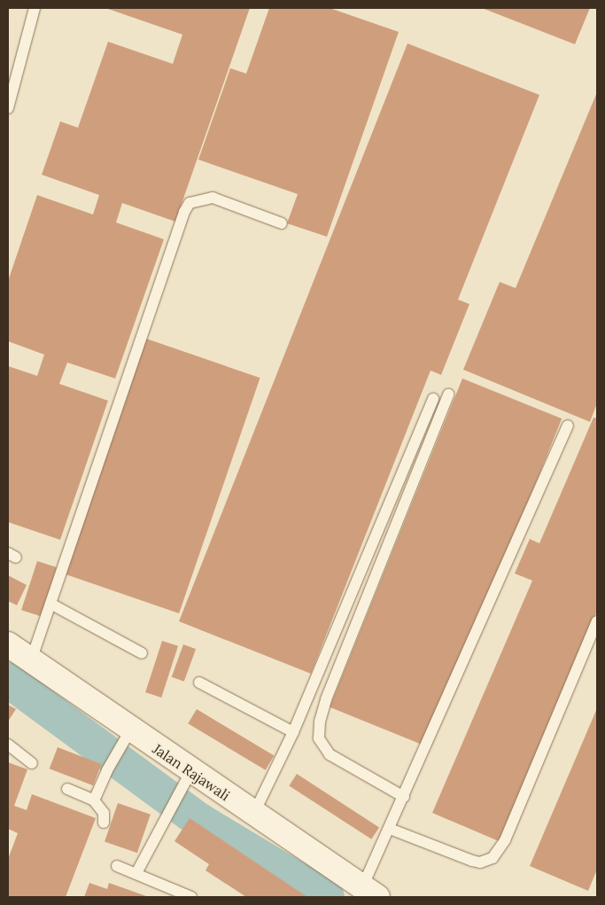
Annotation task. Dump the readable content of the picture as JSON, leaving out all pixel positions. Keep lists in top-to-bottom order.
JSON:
{
  "streets": {
    "street": ["Jalan Rajawali"]
  }
}
